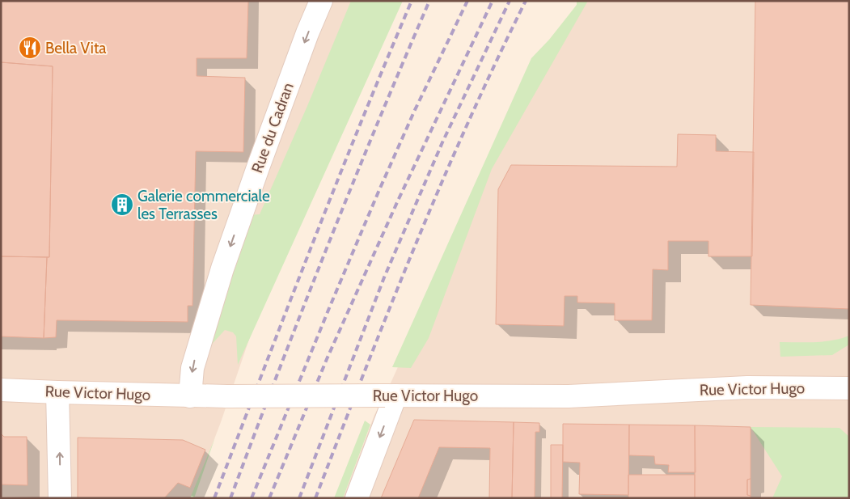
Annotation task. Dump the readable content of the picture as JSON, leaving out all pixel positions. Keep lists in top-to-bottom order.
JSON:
{
  "streets": {
    "street": ["Rue du Cadran", "Rue Victor Hugo"]
  },
  "crossings": [
    ["Rue du Cadran", "Rue Victor Hugo"]
  ],
  "one_way": ["Rue du Cadran"],
  "places": {
    "restaurant": ["Bella Vita"],
    "building": ["Galerie commerciale les Terrasses"]
  }
}
